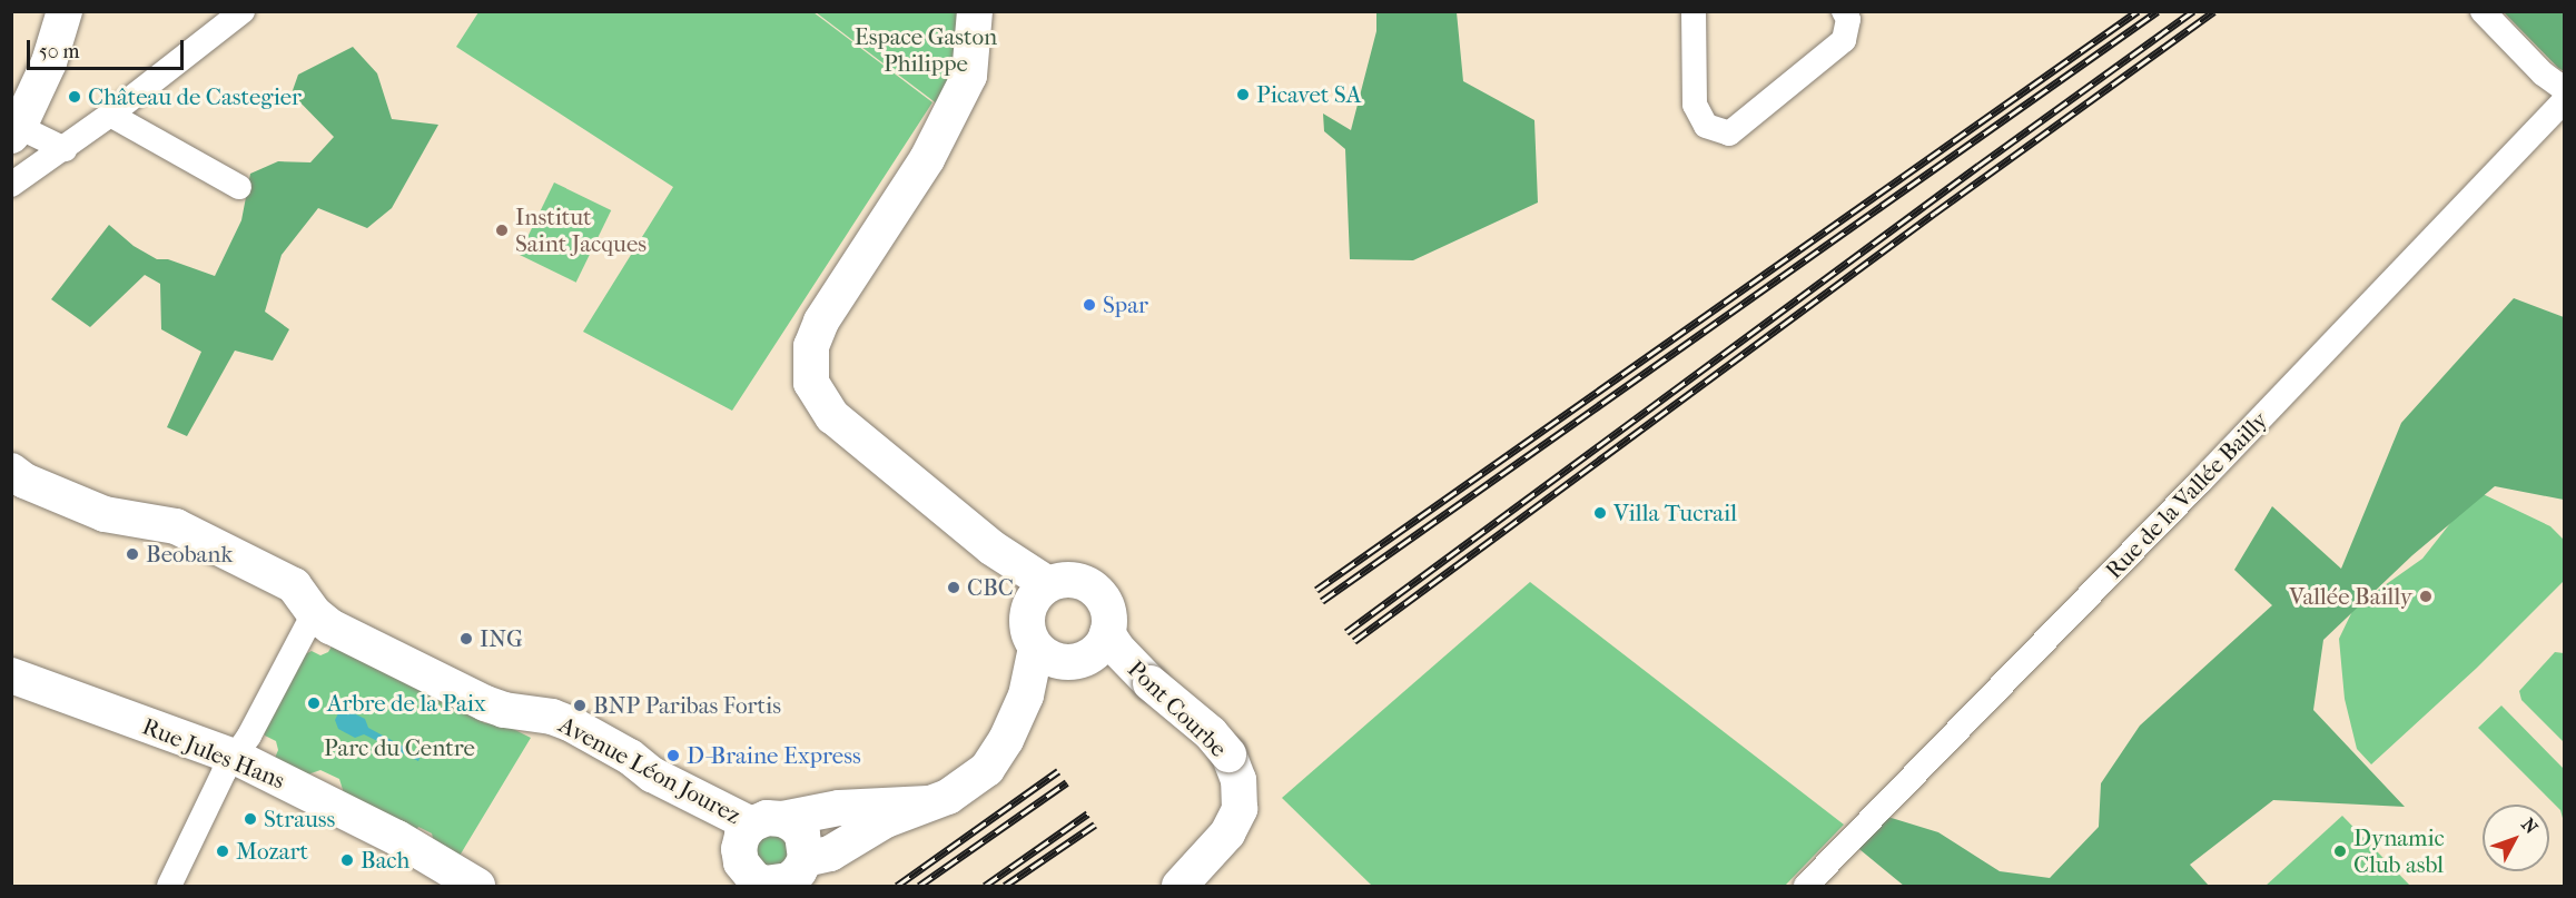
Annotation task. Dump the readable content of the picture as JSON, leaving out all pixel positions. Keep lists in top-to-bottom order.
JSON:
{
  "streets": {
    "street": [
      "Rue de la Vallée Bailly",
      "Pont Courbe",
      "Rue Jules Hans",
      "Avenue Léon Jourez"
    ]
  },
  "parks": ["Espace Gaston Philippe", "Parc du Centre"],
  "places": [
    "Picavet SA",
    "Château de Castegier",
    "Institut Saint Jacques",
    "Spar",
    "Villa Tucrail",
    "Beobank",
    "CBC",
    "Vallée Bailly",
    "ING",
    "Arbre de la Paix",
    "BNP Paribas Fortis",
    "D-Braine Express",
    "Strauss",
    "Mozart",
    "Dynamic Club asbl",
    "Bach"
  ],
  "scale_bar": "50 m",
  "north": "top right"
}
